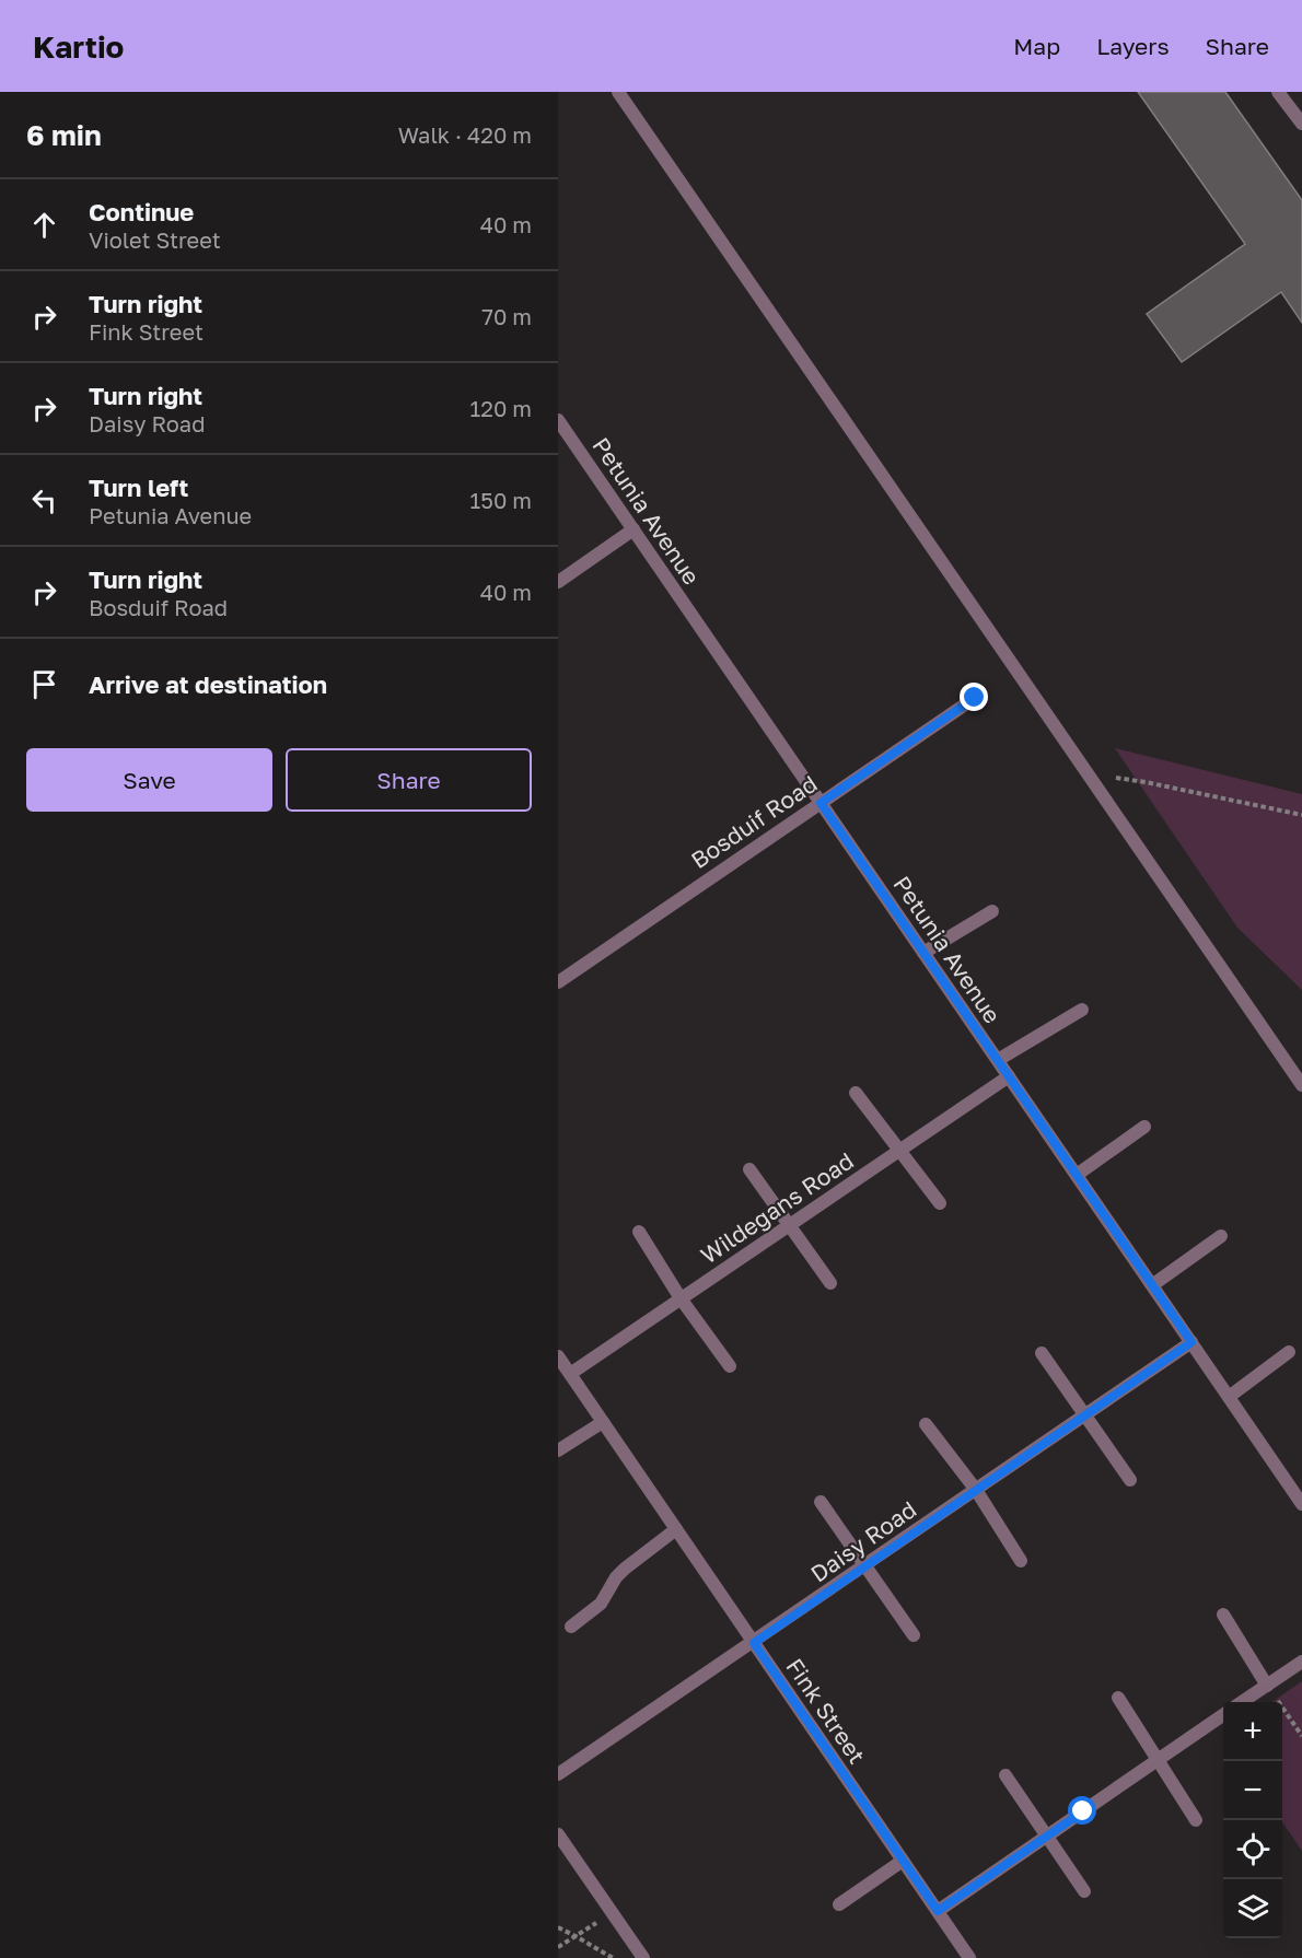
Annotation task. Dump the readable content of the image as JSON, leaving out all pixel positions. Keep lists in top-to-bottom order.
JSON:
{
  "streets": {
    "street": [
      "Petunia Avenue",
      "Bosduif Road",
      "Wildegans Road",
      "Daisy Road",
      "Fink Street"
    ]
  },
  "crossings": [
    ["Petunia Avenue", "Bosduif Road"],
    ["Petunia Avenue", "Wildegans Road"],
    ["Petunia Avenue", "Daisy Road"],
    ["Wildegans Road", "Fink Street"],
    ["Daisy Road", "Fink Street"]
  ],
  "page": {
    "header": "Kartio",
    "nav": ["Map", "Layers", "Share"],
    "heading": ["6 min", "Walk · 420 m"],
    "list": [
      ["Continue", "Violet Street", "40 m"],
      ["Turn right", "Fink Street", "70 m"],
      ["Turn right", "Daisy Road", "120 m"],
      ["Turn left", "Petunia Avenue", "150 m"],
      ["Turn right", "Bosduif Road", "40 m"],
      "Arrive at destination"
    ],
    "buttons": ["Save", "Share"],
    "map_buttons": ["+", "−"]
  }
}
